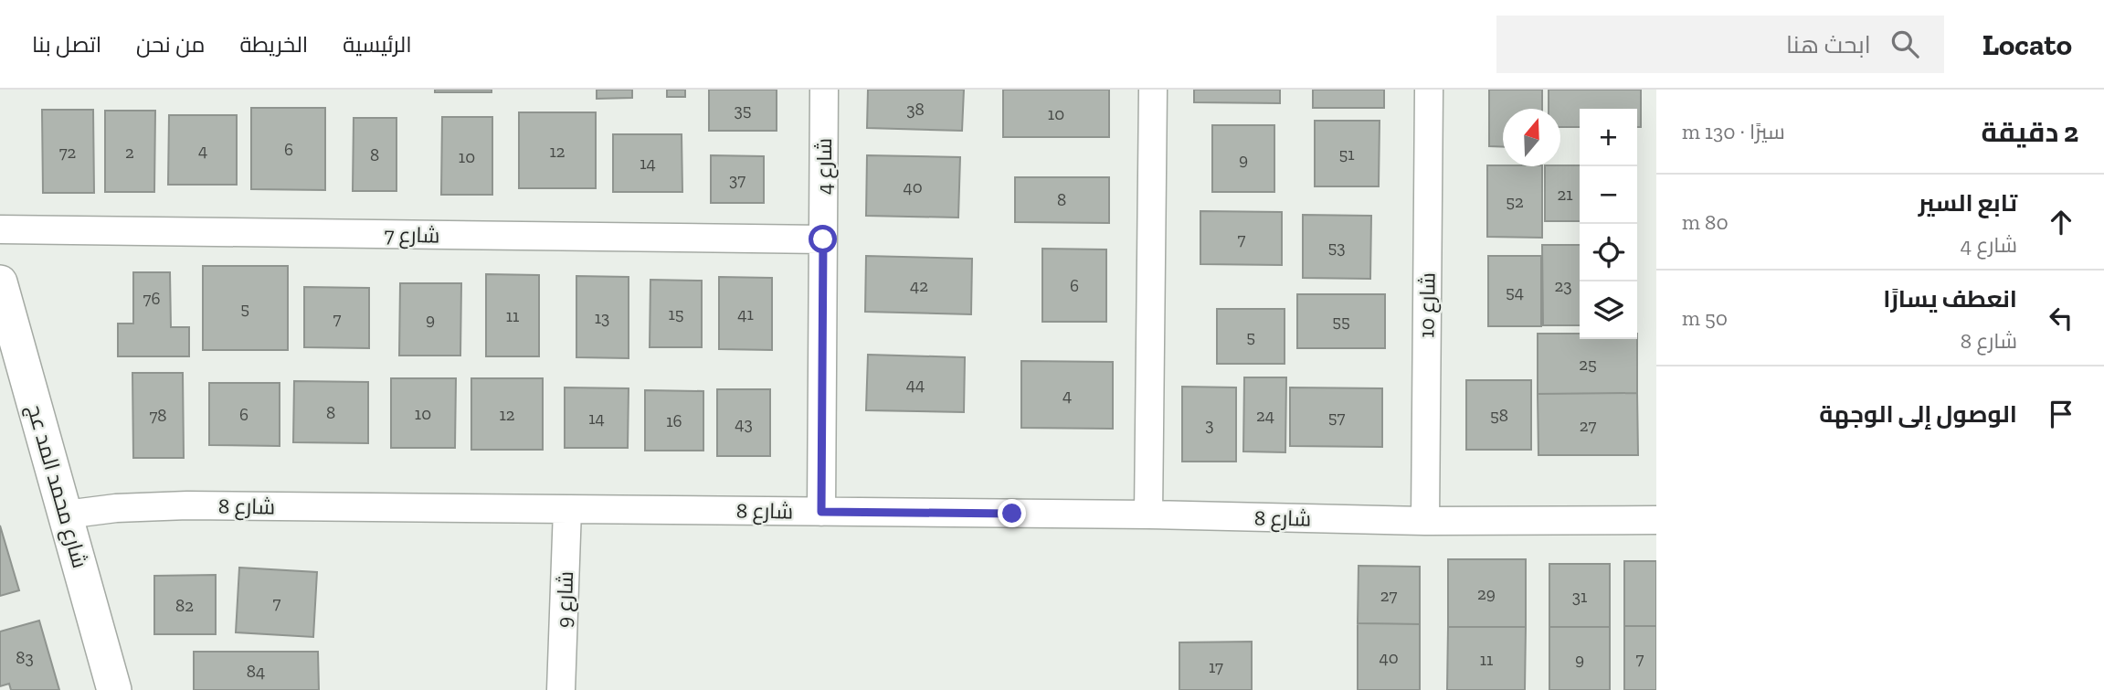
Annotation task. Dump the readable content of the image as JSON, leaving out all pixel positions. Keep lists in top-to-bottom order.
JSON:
{
  "streets": {
    "street": [
      "شارع 4",
      "شارع 7",
      "شارع 10",
      "شارع محمد المد عج",
      "شارع 8",
      "شارع 9"
    ]
  },
  "crossings": [
    ["شارع 4", "شارع 7"],
    ["شارع 4", "شارع 8"],
    ["شارع 10", "شارع 8"],
    ["شارع محمد المد عج", "شارع 8"],
    ["شارع 8", "شارع 9"]
  ],
  "house_numbers": [
    "38",
    "35",
    "10",
    "6",
    "4",
    "12",
    "72",
    "2",
    "51",
    "8",
    "10",
    "9",
    "14",
    "37",
    "40",
    "21",
    "8",
    "52",
    "7",
    "53",
    "42",
    "6",
    "23",
    "54",
    "76",
    "5",
    "15",
    "41",
    "11",
    "13",
    "7",
    "9",
    "55",
    "5",
    "25",
    "44",
    "4",
    "8",
    "10",
    "6",
    "12",
    "78",
    "24",
    "58",
    "57",
    "14",
    "16",
    "43",
    "3",
    "27",
    "29",
    "27",
    "31",
    "7",
    "82",
    "83",
    "40",
    "7",
    "11",
    "9",
    "17",
    "84"
  ],
  "north": "top",
  "page": {
    "header": "Locato",
    "search": "ابحث هنا",
    "nav": [
      "الرئيسية",
      "الخريطة",
      "من نحن",
      "اتصل بنا"
    ],
    "heading": ["2 دقيقة", "سيرًا · 130 m"],
    "map_buttons": ["+", "−"],
    "list": [
      ["تابع السير", "شارع 4", "80 m"],
      ["انعطف يسارًا", "شارع 8", "50 m"],
      "الوصول إلى الوجهة"
    ]
  }
}
